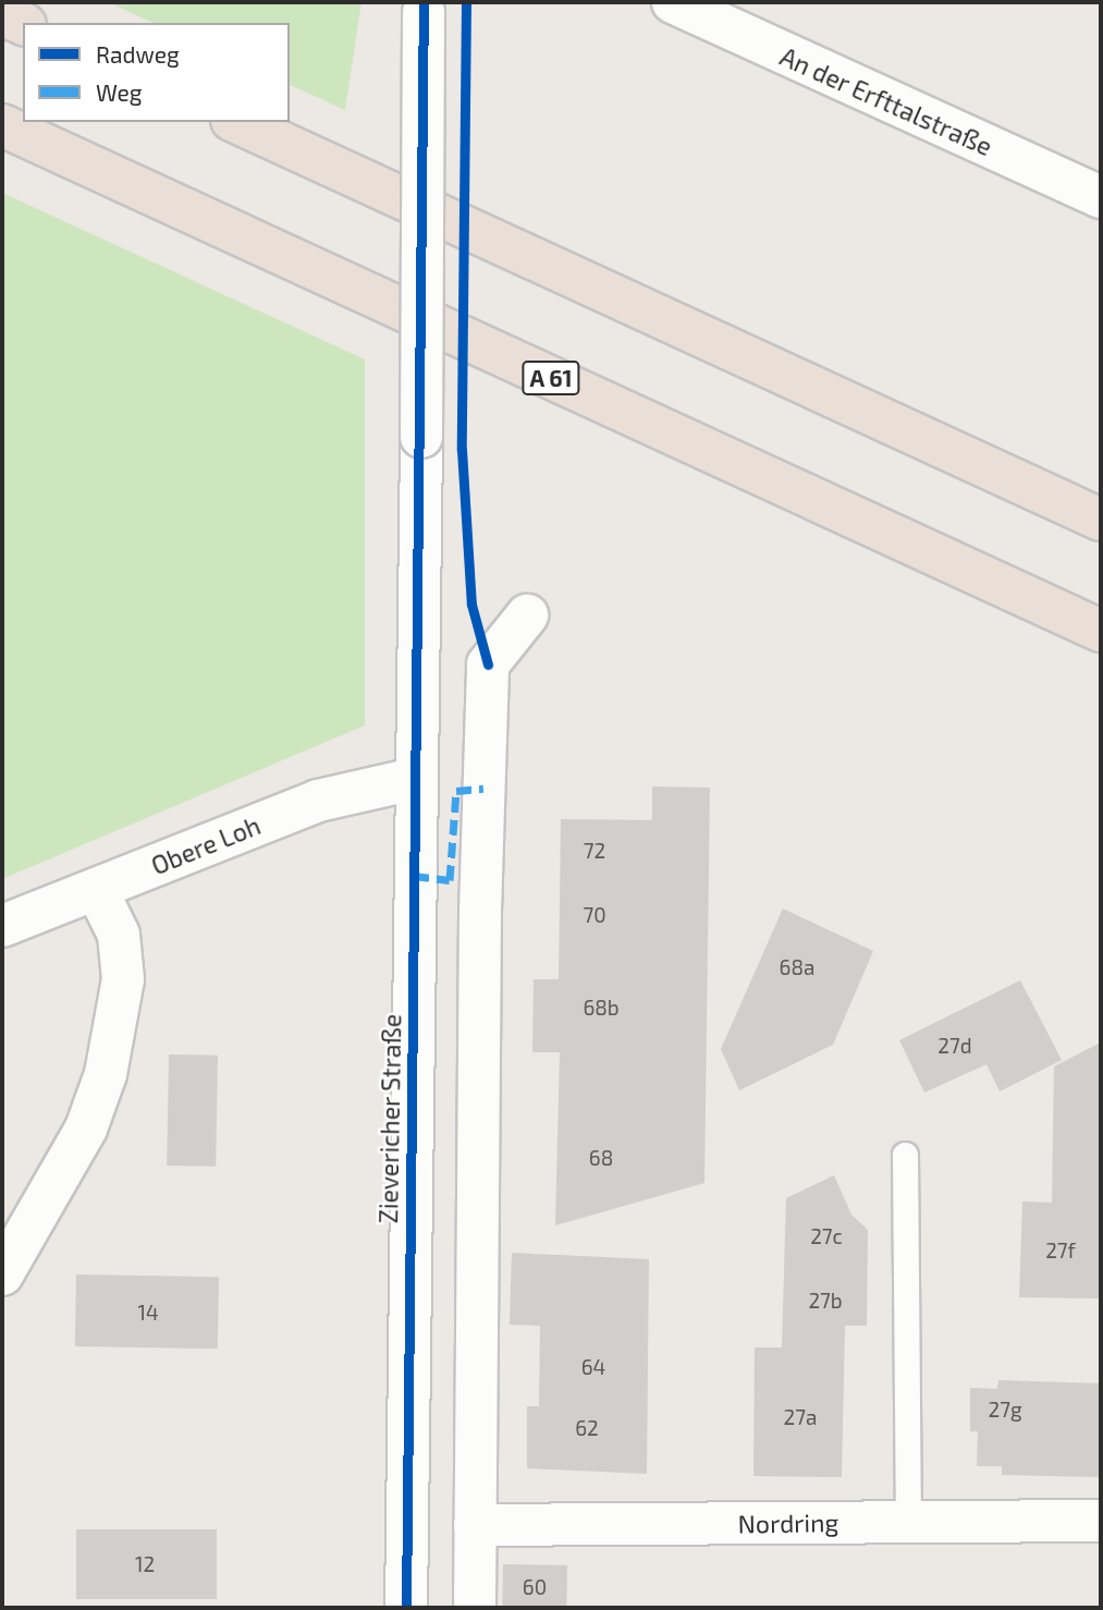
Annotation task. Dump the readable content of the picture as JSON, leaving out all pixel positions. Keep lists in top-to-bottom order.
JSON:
{
  "streets": {
    "highway": ["A 61"],
    "street": [
      "An der Erfttalstraße",
      "Obere Loh",
      "Zievericher Straße",
      "Nordring"
    ]
  },
  "crossings": [
    ["Obere Loh", "Zievericher Straße"]
  ],
  "house_numbers": [
    "72",
    "70",
    "68a",
    "68b",
    "27d",
    "68",
    "27c",
    "27f",
    "27b",
    "14",
    "64",
    "27g",
    "27a",
    "62",
    "12",
    "60"
  ],
  "legend": ["Radweg", "Weg"]
}
